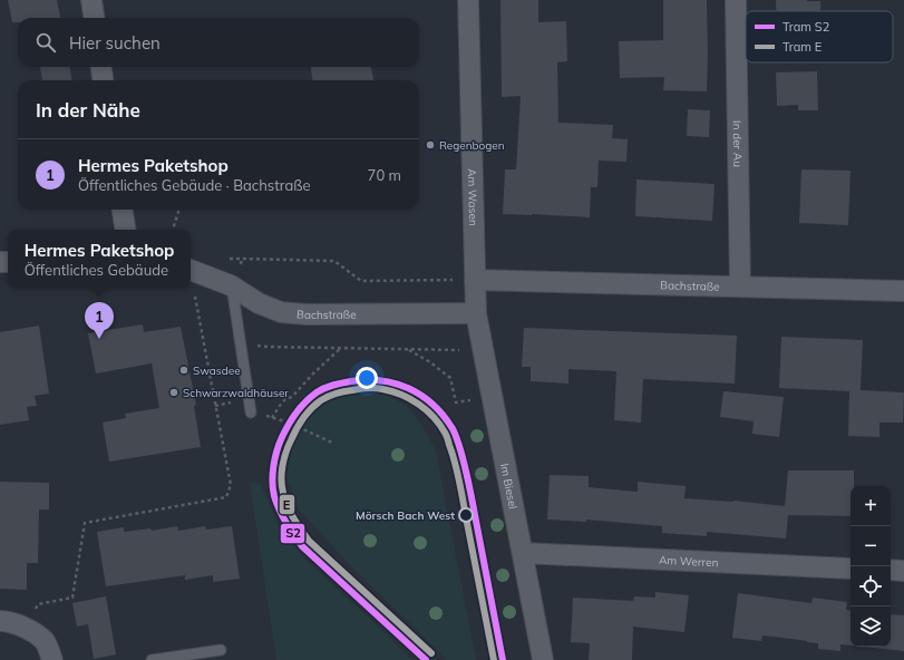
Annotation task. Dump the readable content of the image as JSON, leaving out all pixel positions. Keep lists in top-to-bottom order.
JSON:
{
  "streets": {
    "street": [
      "In der Au",
      "Am Wasen",
      "Bachstraße",
      "Im Biesel",
      "Am Werren"
    ]
  },
  "crossings": [
    ["In der Au", "Bachstraße"],
    ["Am Wasen", "Bachstraße"],
    ["Am Wasen", "Im Biesel"],
    ["Bachstraße", "Im Biesel"],
    ["Im Biesel", "Am Werren"]
  ],
  "places": [
    "Regenbogen",
    "Swasdee",
    "Schwarzwaldhäuser",
    "Mörsch Bach West"
  ],
  "lines": ["tram line S2", "tram line E"],
  "legend": ["Tram S2", "Tram E"],
  "page": {
    "search": "Hier suchen",
    "heading": "In der Nähe",
    "list": [
      {
        "mark": "1",
        "name": "Hermes Paketshop",
        "note": "Öffentliches Gebäude · Bachstraße",
        "value": "70 m"
      }
    ],
    "popup": ["Hermes Paketshop", "Öffentliches Gebäude"],
    "pins": "1",
    "map_buttons": ["+", "−"]
  }
}
